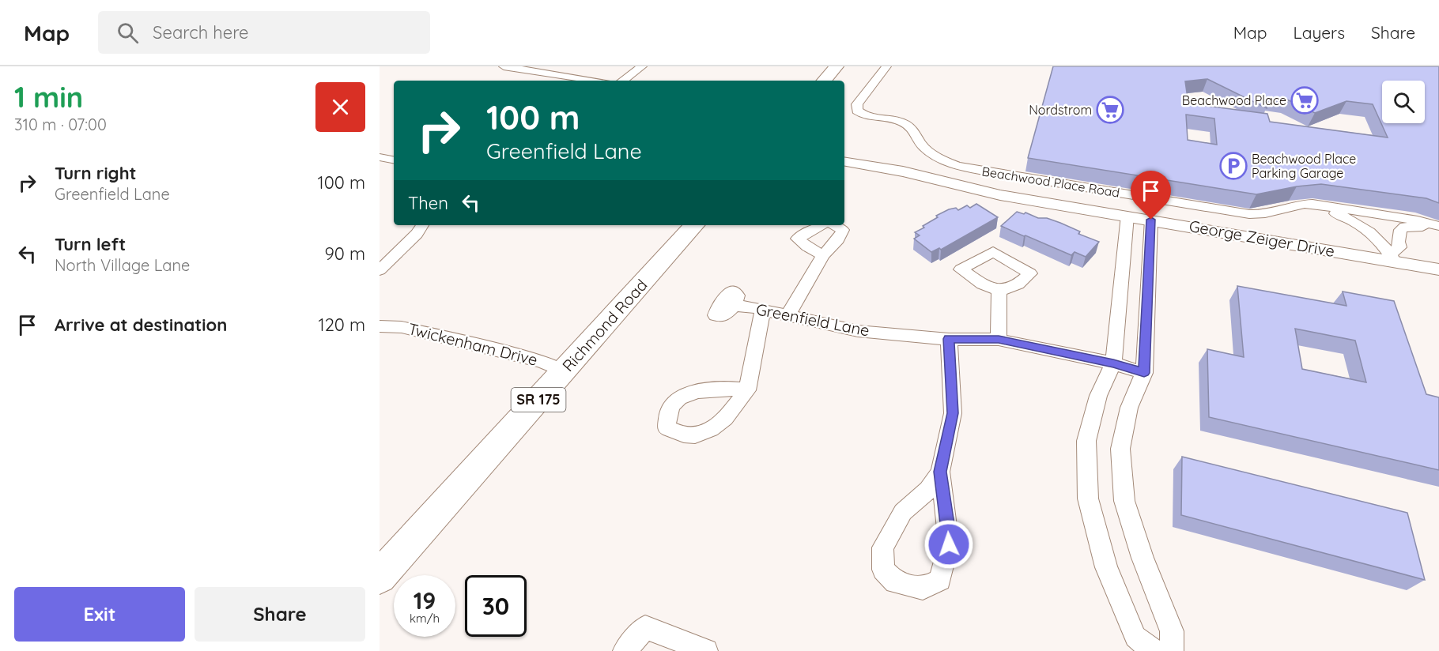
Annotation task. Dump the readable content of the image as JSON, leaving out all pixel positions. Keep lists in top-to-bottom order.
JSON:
{
  "streets": {
    "main road": ["Richmond Road", "SR 175"],
    "street": [
      "Beachwood Place Road",
      "George Zeiger Drive",
      "Greenfield Lane",
      "Twickenham Drive"
    ]
  },
  "crossings": [
    ["Richmond Road", "Twickenham Drive"]
  ],
  "places": {
    "supermarket": ["Beachwood Place", "Nordstrom"],
    "parking": ["Beachwood Place Parking Garage"]
  },
  "page": {
    "header": "Map",
    "search": "Search here",
    "nav": ["Map", "Layers", "Share"],
    "heading": ["1 min", "310 m · 07:00"],
    "turn": ["100 m", "Greenfield Lane"],
    "list": [
      {
        "name": "Turn right",
        "note": "Greenfield Lane",
        "value": "100 m"
      },
      {
        "name": "Turn left",
        "note": "North Village Lane",
        "value": "90 m"
      },
      {
        "name": "Arrive at destination",
        "value": "120 m"
      }
    ],
    "then": "Then",
    "speed": "19 km/h",
    "limit": "30",
    "buttons": ["Exit", "Share"]
  }
}
